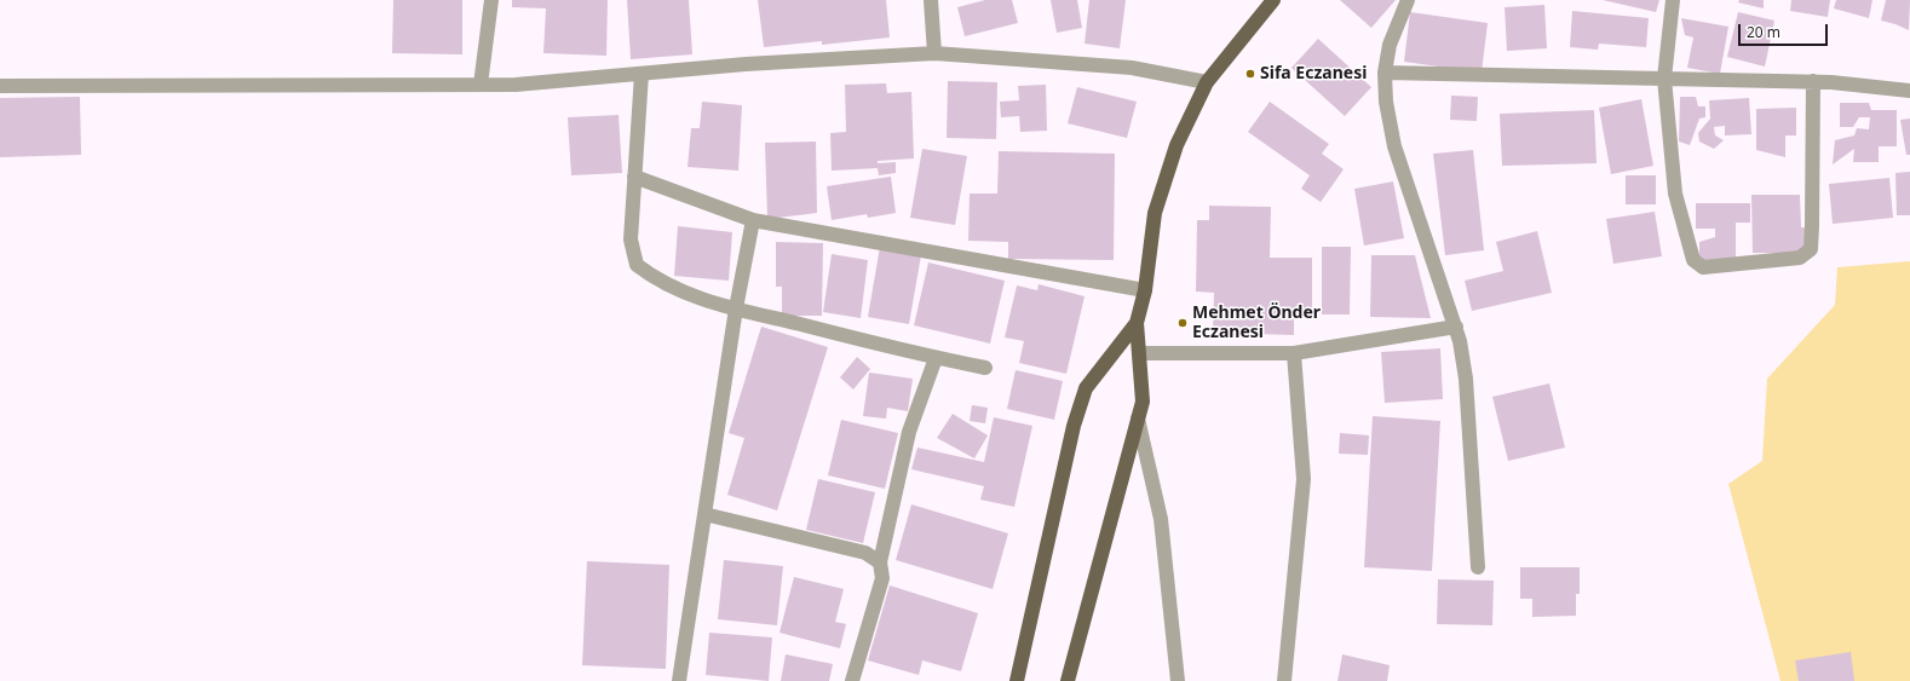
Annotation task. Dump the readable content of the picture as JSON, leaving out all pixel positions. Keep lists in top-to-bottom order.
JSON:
{
  "places": ["Sifa Eczanesi", "Mehmet Önder Eczanesi"],
  "scale_bar": "20 m"
}
